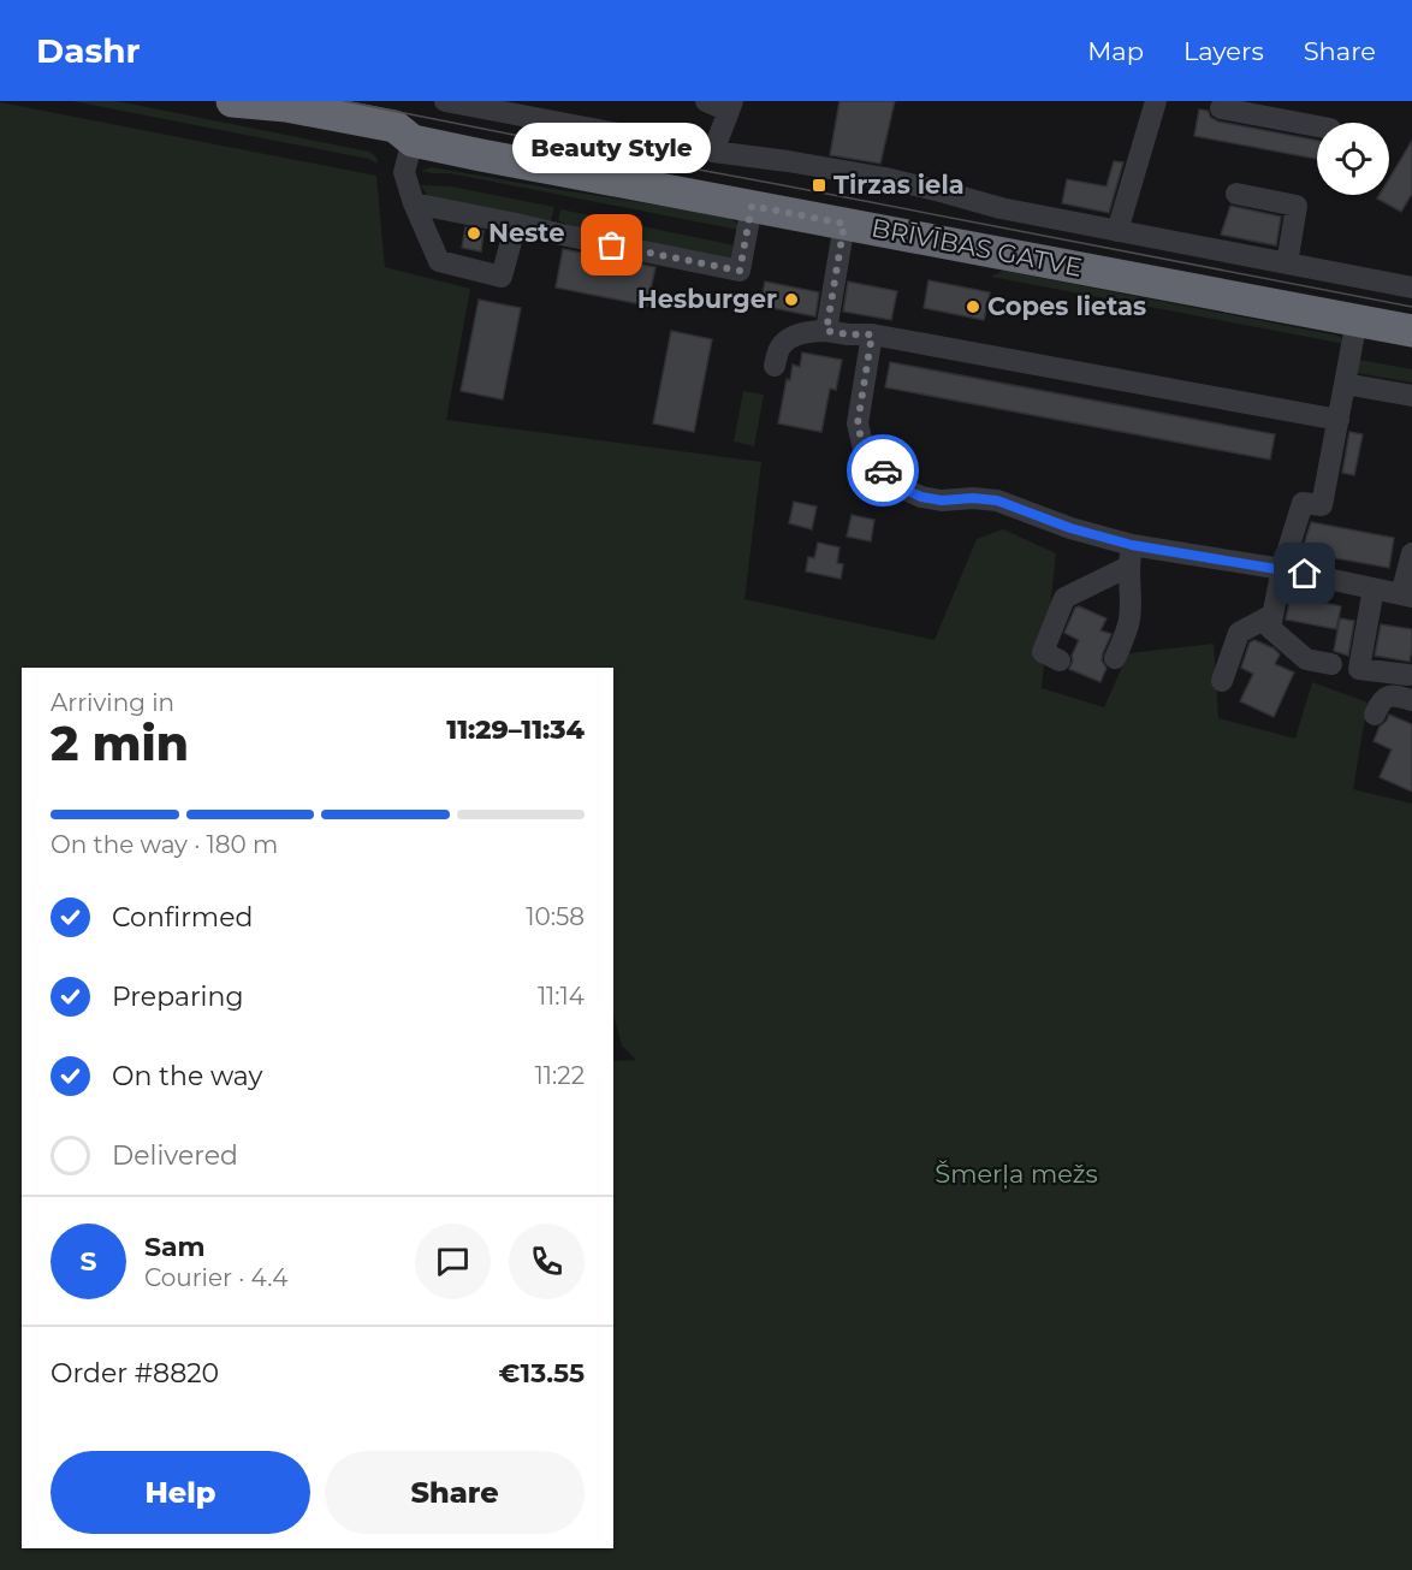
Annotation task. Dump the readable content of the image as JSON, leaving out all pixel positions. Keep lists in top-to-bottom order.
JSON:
{
  "streets": {
    "highway": ["BRĪVĪBAS GATVE"]
  },
  "parks": ["Šmerļa mežs"],
  "places": {
    "transit": ["Tirzas iela"],
    "other": [
      "Neste",
      "Beauty Style",
      "Hesburger",
      "Copes lietas"
    ]
  },
  "page": {
    "header": "Dashr",
    "nav": ["Map", "Layers", "Share"],
    "bubble": "Beauty Style",
    "heading": ["2 min", "Arriving in", "11:29–11:34"],
    "panel": [
      "Sam",
      "Courier · 4.4",
      "Order #8820",
      "€13.55"
    ],
    "bar": "On the way · 180 m",
    "list": [
      ["Confirmed", "10:58"],
      ["Preparing", "11:14"],
      ["On the way", "11:22"],
      "Delivered"
    ],
    "round": "S",
    "buttons": ["Help", "Share"]
  }
}
